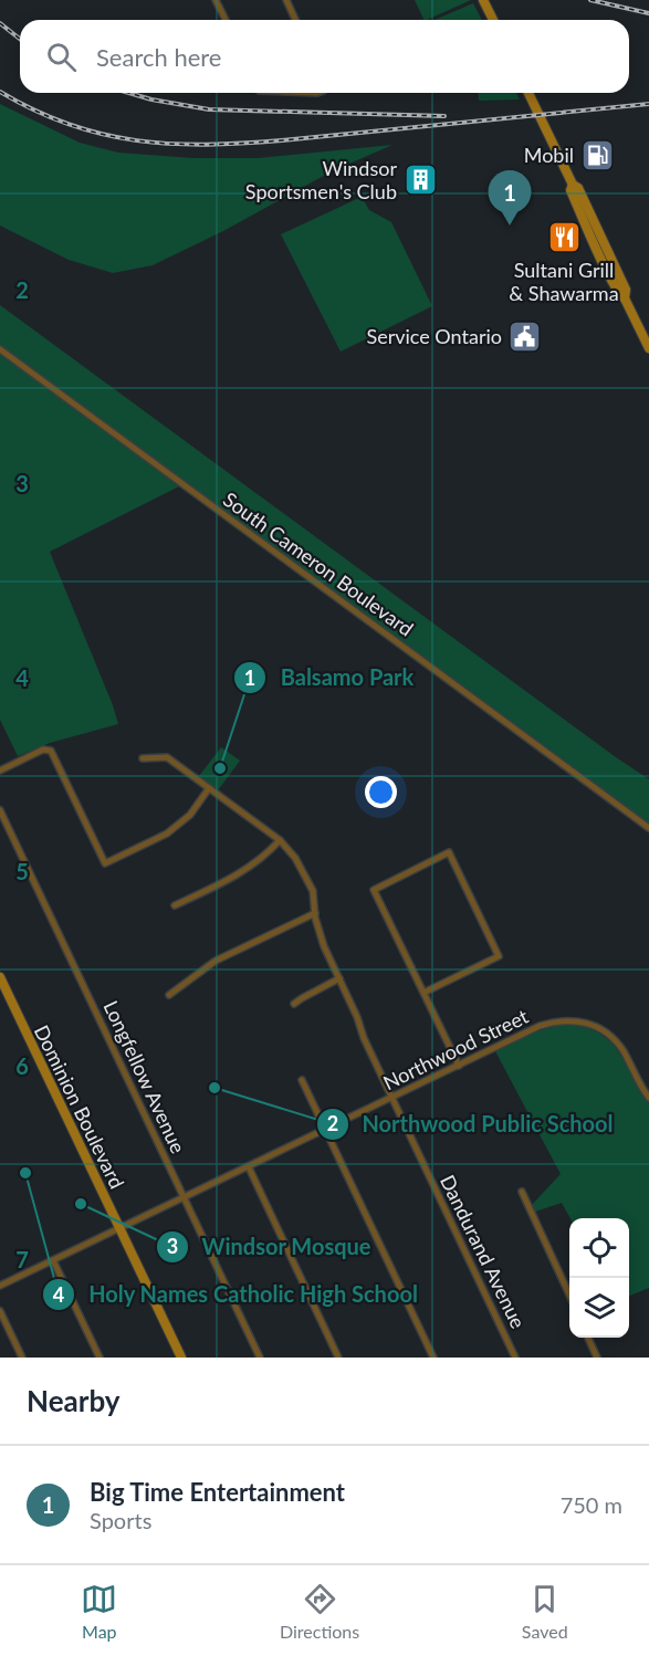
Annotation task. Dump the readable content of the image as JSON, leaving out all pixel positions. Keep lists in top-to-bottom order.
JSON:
{
  "streets": {
    "street": [
      "South Cameron Boulevard",
      "Northwood Street",
      "Longfellow Avenue",
      "Dominion Boulevard",
      "Dandurand Avenue"
    ]
  },
  "crossings": [
    ["Northwood Street", "Longfellow Avenue"],
    ["Northwood Street", "Dominion Boulevard"],
    ["Northwood Street", "Dandurand Avenue"]
  ],
  "places": {
    "fuel station": ["Mobil"],
    "building": ["Windsor Sportsmen's Club"],
    "restaurant": ["Sultani Grill & Shawarma"],
    "public building": ["Service Ontario"],
    "other": [
      "Balsamo Park",
      "Northwood Public School",
      "Holy Names Catholic High School",
      "Windsor Mosque"
    ]
  },
  "page": {
    "search": "Search here",
    "pins": "1",
    "heading": "Nearby",
    "list": [
      {
        "mark": "1",
        "name": "Big Time Entertainment",
        "note": "Sports",
        "value": "750 m"
      }
    ],
    "nav": ["Map", "Directions", "Saved"]
  },
  "grid": {
    "rows": [
      "2",
      "3",
      "4",
      "5",
      "6",
      "7"
    ]
  }
}
